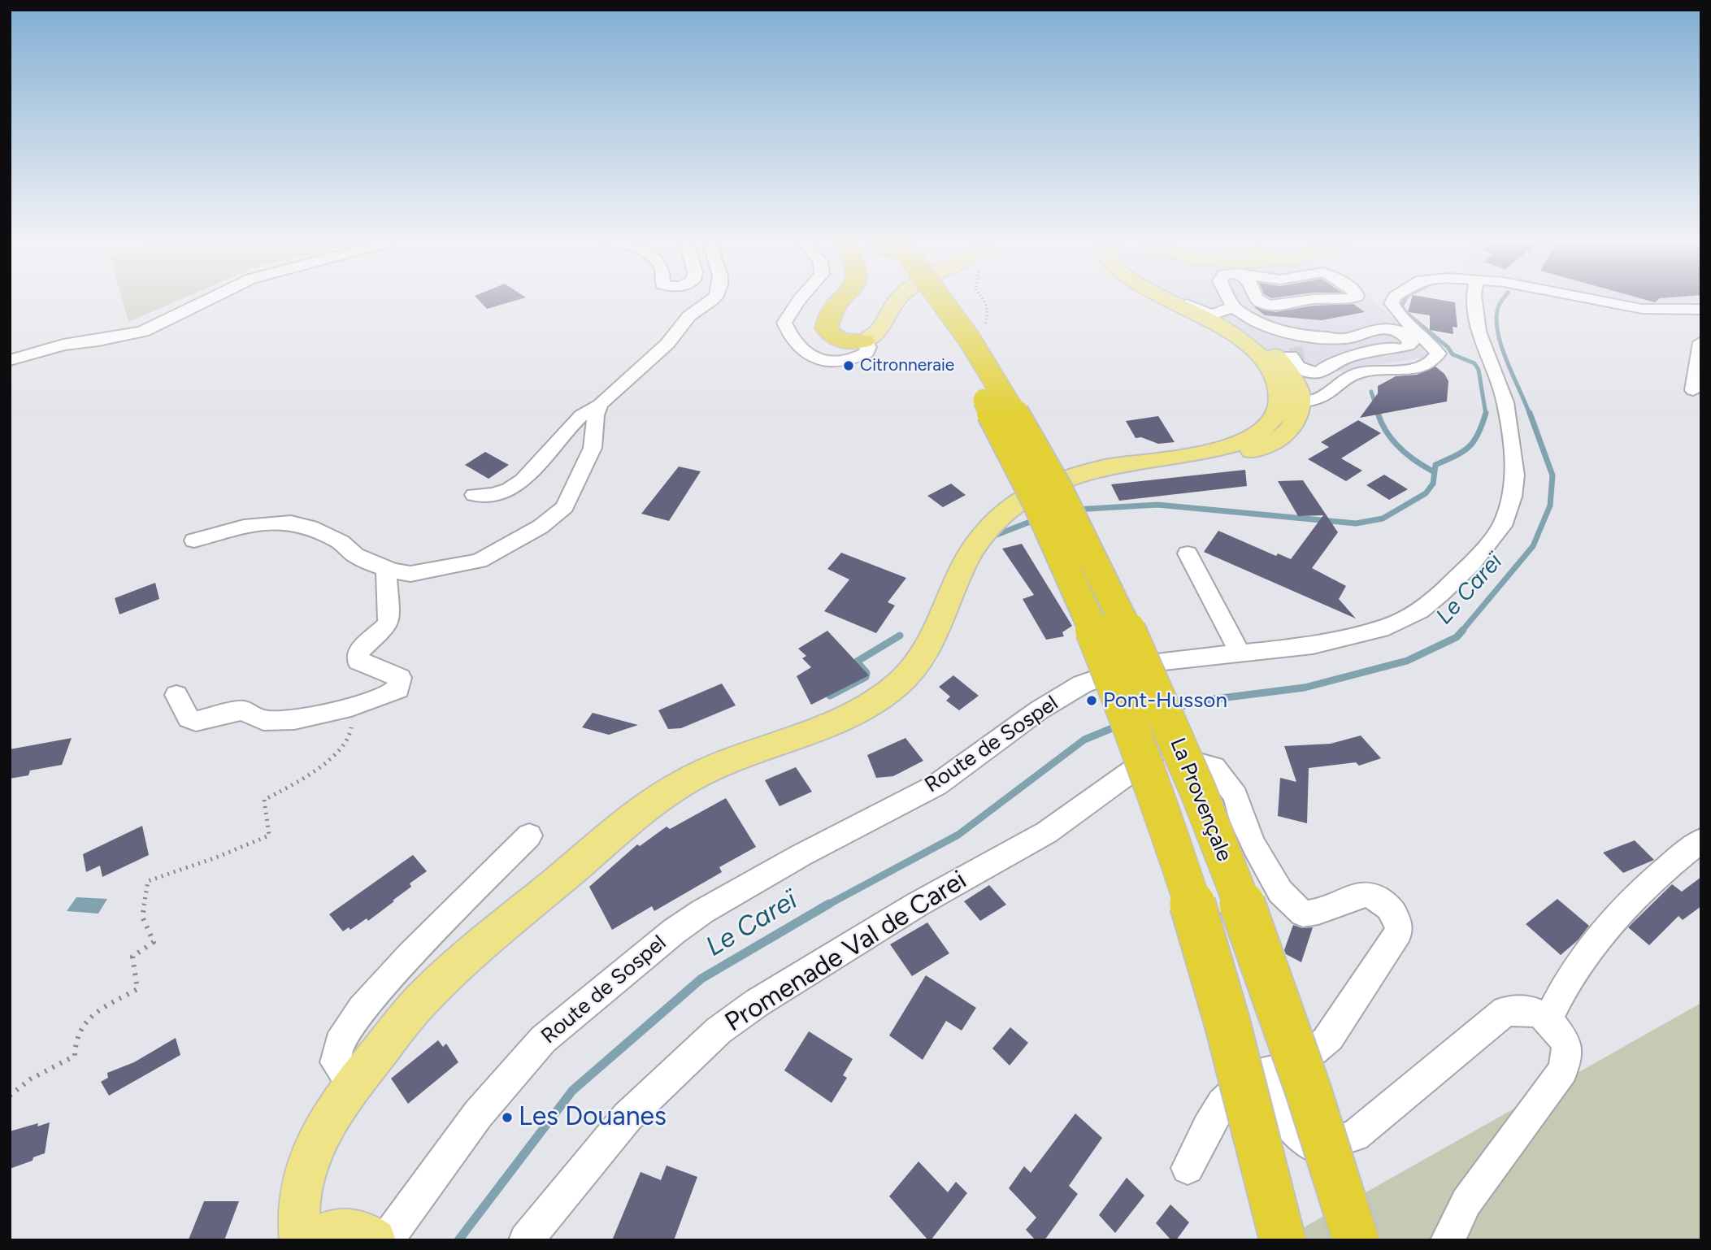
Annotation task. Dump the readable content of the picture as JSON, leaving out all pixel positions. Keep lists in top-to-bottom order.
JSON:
{
  "streets": {
    "highway": ["La Provençale"],
    "street": ["Route de Sospel", "Promenade Val de Carei"]
  },
  "water": ["Le Careï"],
  "places": ["Citronneraie", "Pont-Husson", "Les Douanes"]
}
